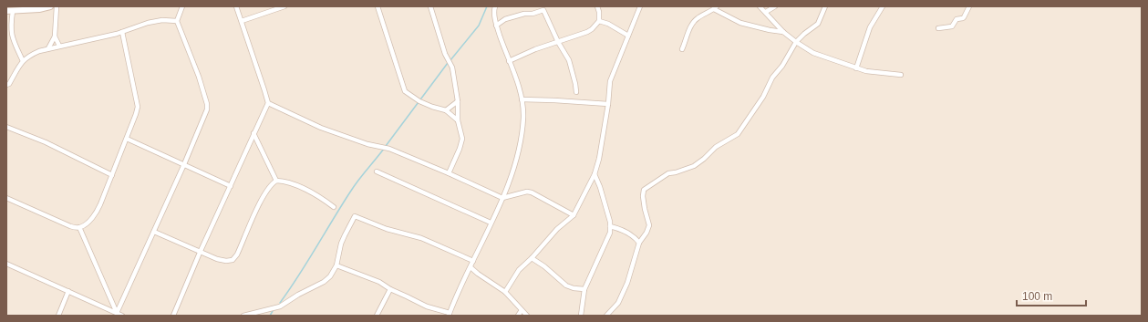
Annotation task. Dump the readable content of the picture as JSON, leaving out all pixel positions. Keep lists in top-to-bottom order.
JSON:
{
  "scale_bar": "100 m"
}
